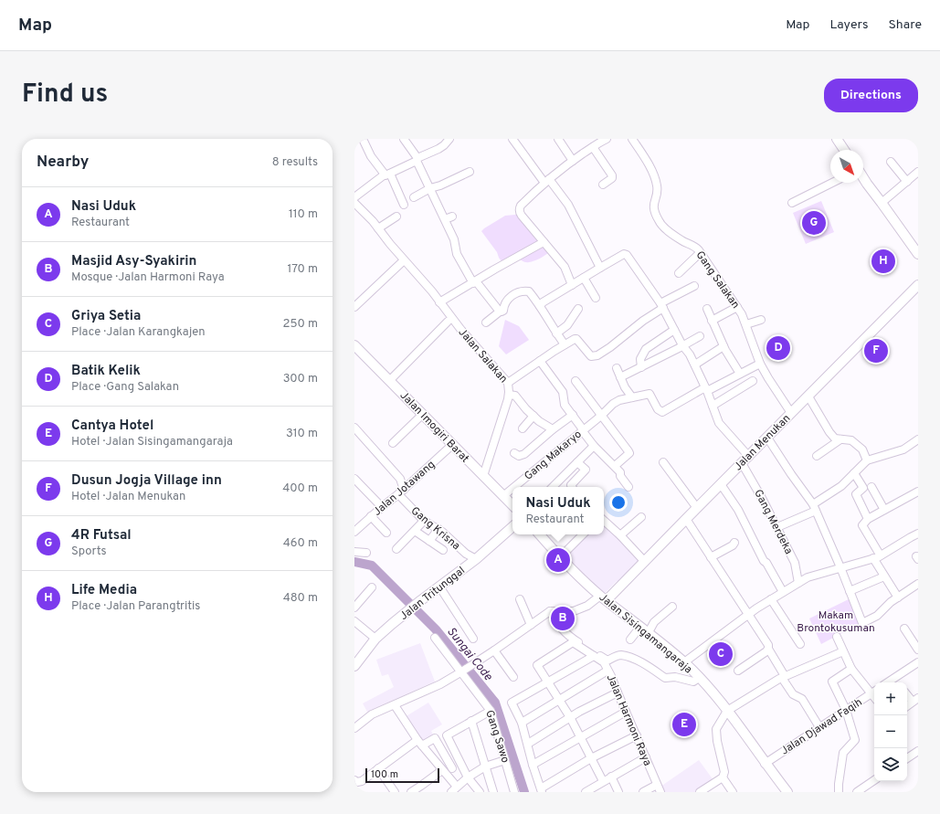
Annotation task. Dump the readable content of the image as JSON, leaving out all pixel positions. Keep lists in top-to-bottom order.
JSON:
{
  "streets": {
    "main road": [
      "Jalan Imogiri Barat",
      "Jalan Menukan",
      "Jalan Tritunggal",
      "Jalan Sisingamangaraja"
    ],
    "street": [
      "Gang Salakan",
      "Jalan Salakan",
      "Gang Makaryo",
      "Jalan Jotawang",
      "Gang Merdeka",
      "Gang Krisna",
      "Jalan Harmoni Raya",
      "Jalan Djawad Faqih",
      "Gang Sawo"
    ]
  },
  "crossings": [
    ["Gang Salakan", "Jalan Menukan"],
    ["Jalan Salakan", "Jalan Imogiri Barat"],
    ["Jalan Imogiri Barat", "Gang Makaryo"],
    ["Jalan Imogiri Barat", "Jalan Jotawang"],
    ["Jalan Menukan", "Gang Merdeka"],
    ["Jalan Menukan", "Jalan Sisingamangaraja"],
    ["Jalan Jotawang", "Gang Krisna"],
    ["Gang Krisna", "Jalan Tritunggal"],
    ["Jalan Sisingamangaraja", "Jalan Harmoni Raya"],
    ["Jalan Sisingamangaraja", "Jalan Djawad Faqih"]
  ],
  "water": ["Sungai Code"],
  "parks": ["Makam Brontokusuman"],
  "scale_bar": "100 m",
  "north": "bottom right",
  "page": {
    "header": "Map",
    "nav": ["Map", "Layers", "Share"],
    "title": "Find us",
    "buttons": "Directions",
    "heading": ["Nearby", "8 results"],
    "list": [
      {
        "mark": "A",
        "name": "Nasi Uduk",
        "note": "Restaurant",
        "value": "110 m"
      },
      {
        "mark": "B",
        "name": "Masjid Asy-Syakirin",
        "note": "Mosque · Jalan Harmoni Raya",
        "value": "170 m"
      },
      {
        "mark": "C",
        "name": "Griya Setia",
        "note": "Place · Jalan Karangkajen",
        "value": "250 m"
      },
      {
        "mark": "D",
        "name": "Batik Kelik",
        "note": "Place · Gang Salakan",
        "value": "300 m"
      },
      {
        "mark": "E",
        "name": "Cantya Hotel",
        "note": "Hotel · Jalan Sisingamangaraja",
        "value": "310 m"
      },
      {
        "mark": "F",
        "name": "Dusun Jogja Village inn",
        "note": "Hotel · Jalan Menukan",
        "value": "400 m"
      },
      {
        "mark": "G",
        "name": "4R Futsal",
        "note": "Sports",
        "value": "460 m"
      },
      {
        "mark": "H",
        "name": "Life Media",
        "note": "Place · Jalan Parangtritis",
        "value": "480 m"
      }
    ],
    "pins": [
      "G",
      "H",
      "D",
      "F",
      "A",
      "B",
      "C",
      "E"
    ],
    "popup": ["Nasi Uduk", "Restaurant"],
    "map_buttons": ["+", "−"],
    "scale": "100 m"
  }
}
